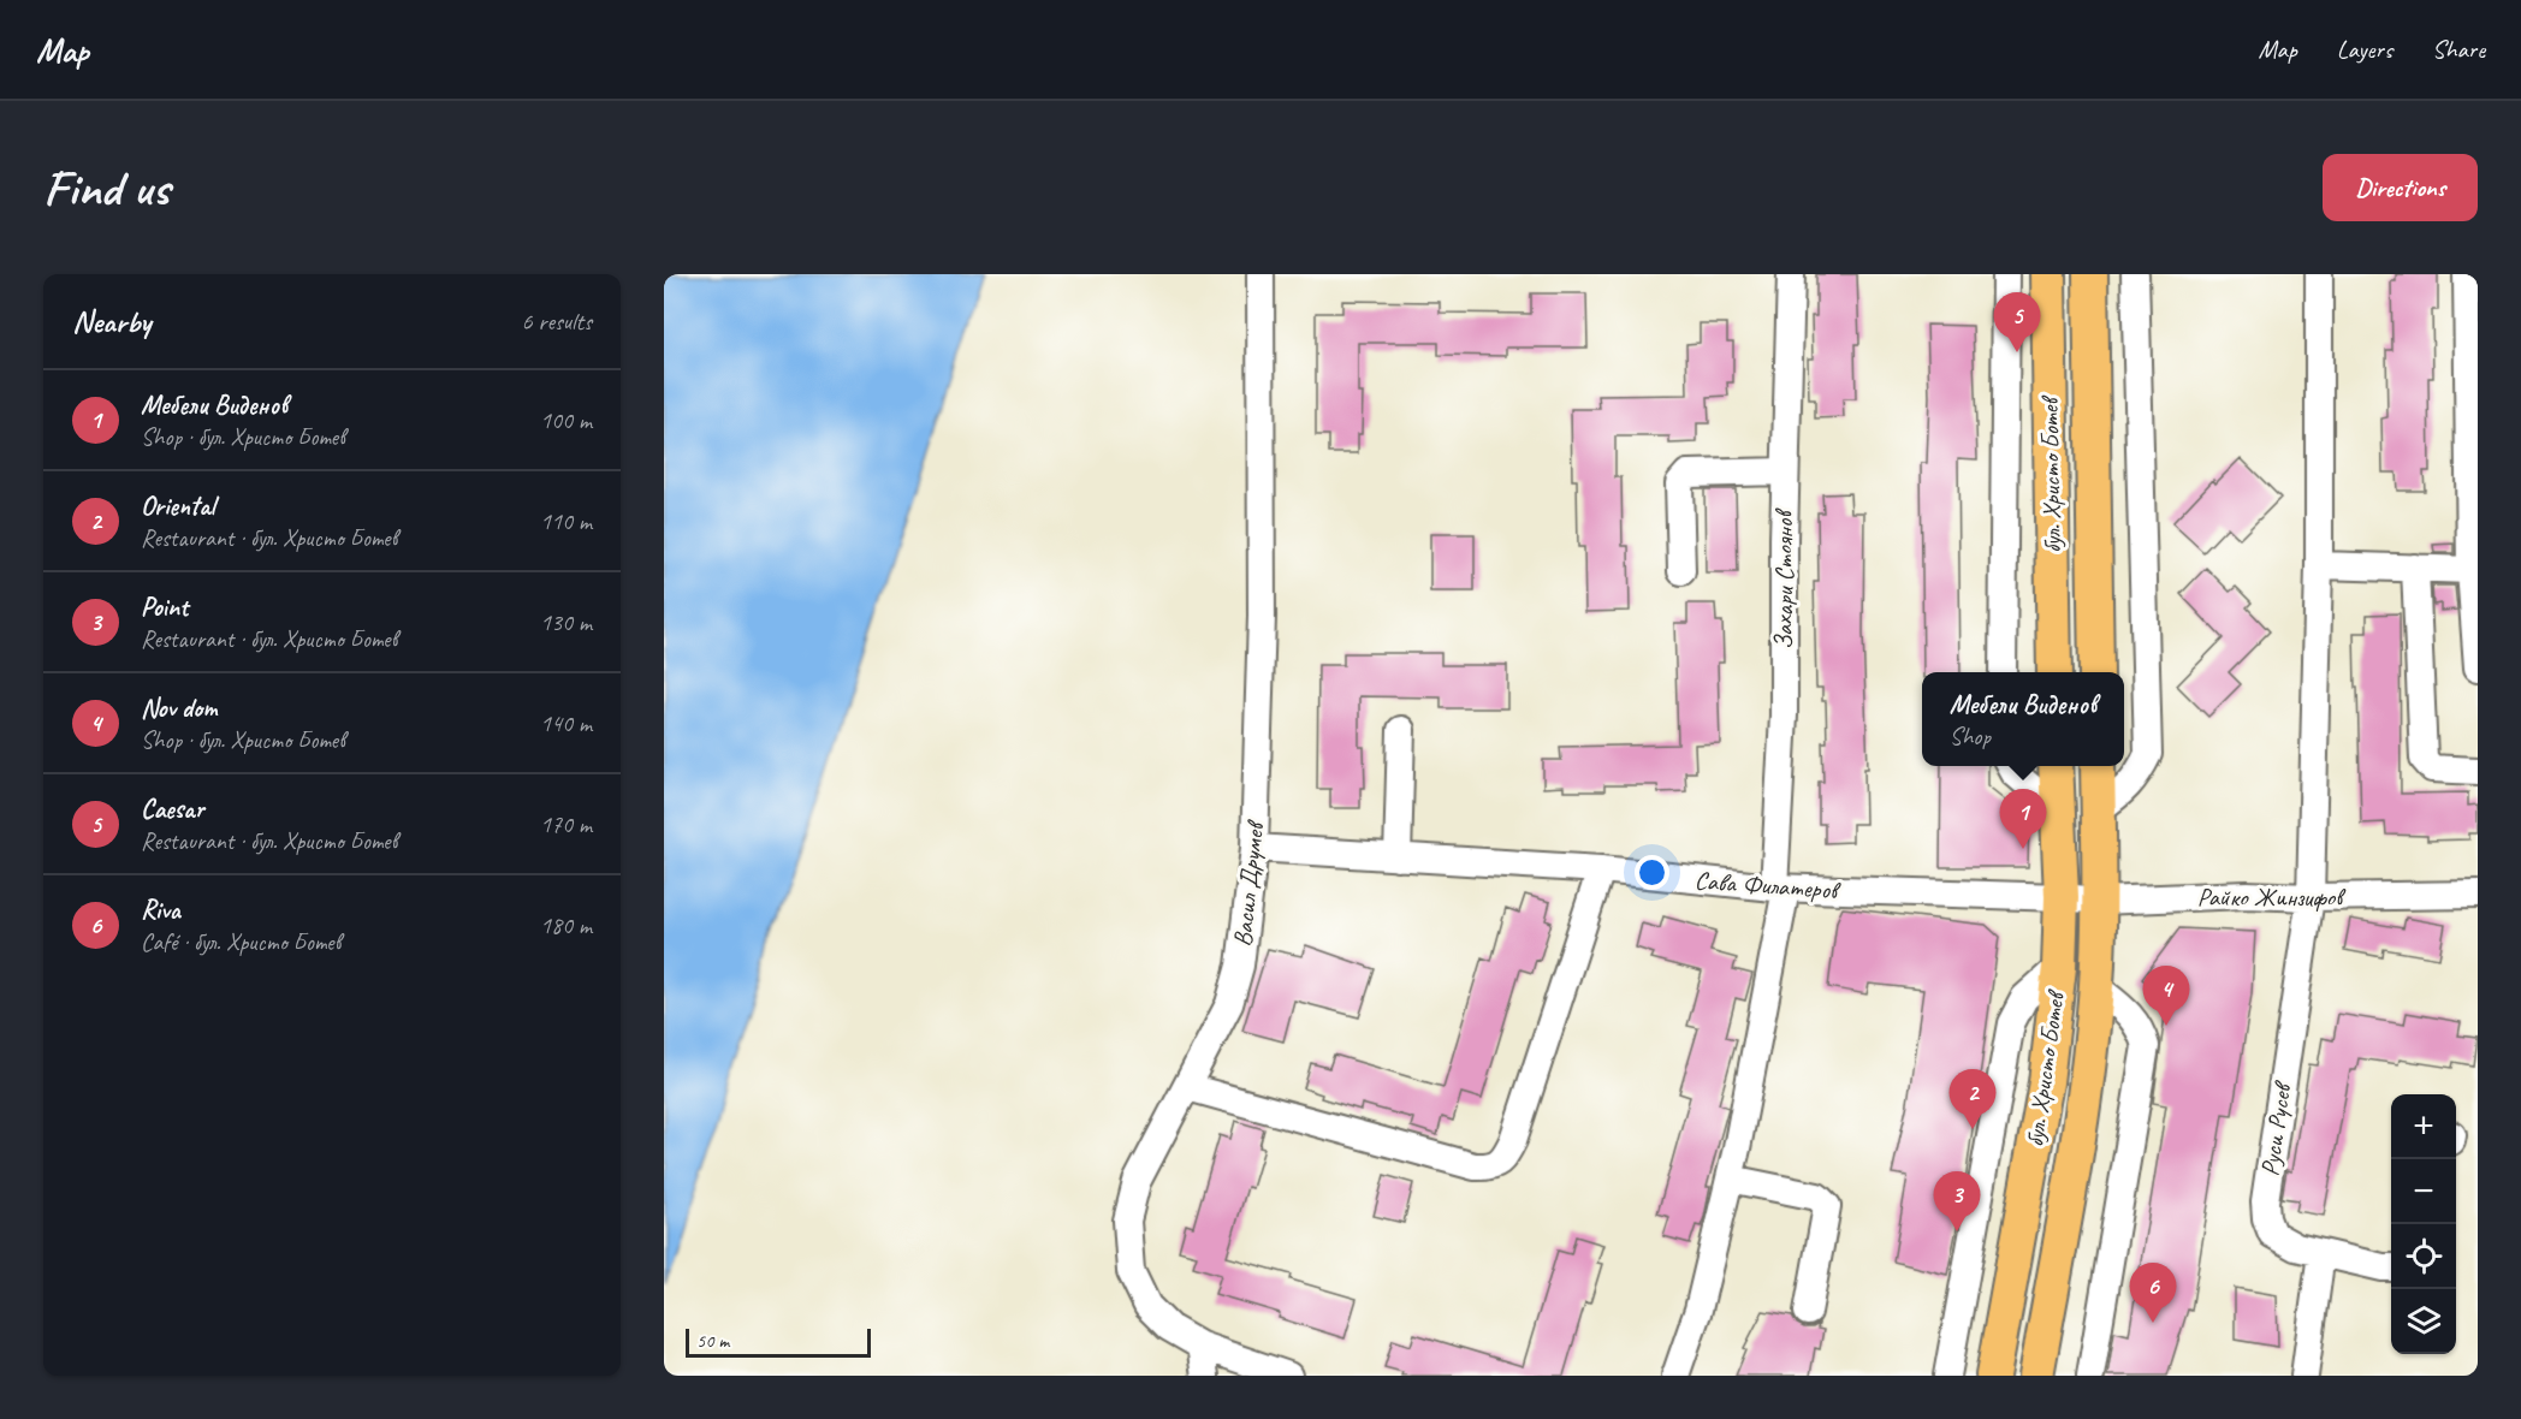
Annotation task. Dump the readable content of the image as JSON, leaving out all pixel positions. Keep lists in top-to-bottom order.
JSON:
{
  "streets": {
    "main road": ["бул. Христо Ботев"],
    "street": [
      "Захари Стоянов",
      "Васил Друмев",
      "Сава Филатеров",
      "Райко Жинзифов",
      "Руси Русев"
    ]
  },
  "crossings": [
    ["бул. Христо Ботев", "Сава Филатеров"],
    ["бул. Христо Ботев", "Райко Жинзифов"],
    ["Захари Стоянов", "Сава Филатеров"],
    ["Васил Друмев", "Сава Филатеров"],
    ["Сава Филатеров", "Райко Жинзифов"],
    ["Райко Жинзифов", "Руси Русев"]
  ],
  "scale_bar": "50 m",
  "page": {
    "header": "Map",
    "nav": ["Map", "Layers", "Share"],
    "buttons": "Directions",
    "title": "Find us",
    "heading": ["Nearby", "6 results"],
    "pins": [
      "5",
      "1",
      "4",
      "2",
      "3",
      "6"
    ],
    "list": [
      {
        "mark": "1",
        "name": "Мебели Виденов",
        "note": "Shop · бул. Христо Ботев",
        "value": "100 m"
      },
      {
        "mark": "2",
        "name": "Oriental",
        "note": "Restaurant · бул. Христо Ботев",
        "value": "110 m"
      },
      {
        "mark": "3",
        "name": "Point",
        "note": "Restaurant · бул. Христо Ботев",
        "value": "130 m"
      },
      {
        "mark": "4",
        "name": "Nov dom",
        "note": "Shop · бул. Христо Ботев",
        "value": "140 m"
      },
      {
        "mark": "5",
        "name": "Caesar",
        "note": "Restaurant · бул. Христо Ботев",
        "value": "170 m"
      },
      {
        "mark": "6",
        "name": "Riva",
        "note": "Café · бул. Христо Ботев",
        "value": "180 m"
      }
    ],
    "popup": ["Мебели Виденов", "Shop"],
    "map_buttons": ["+", "−"],
    "scale": "50 m"
  }
}
